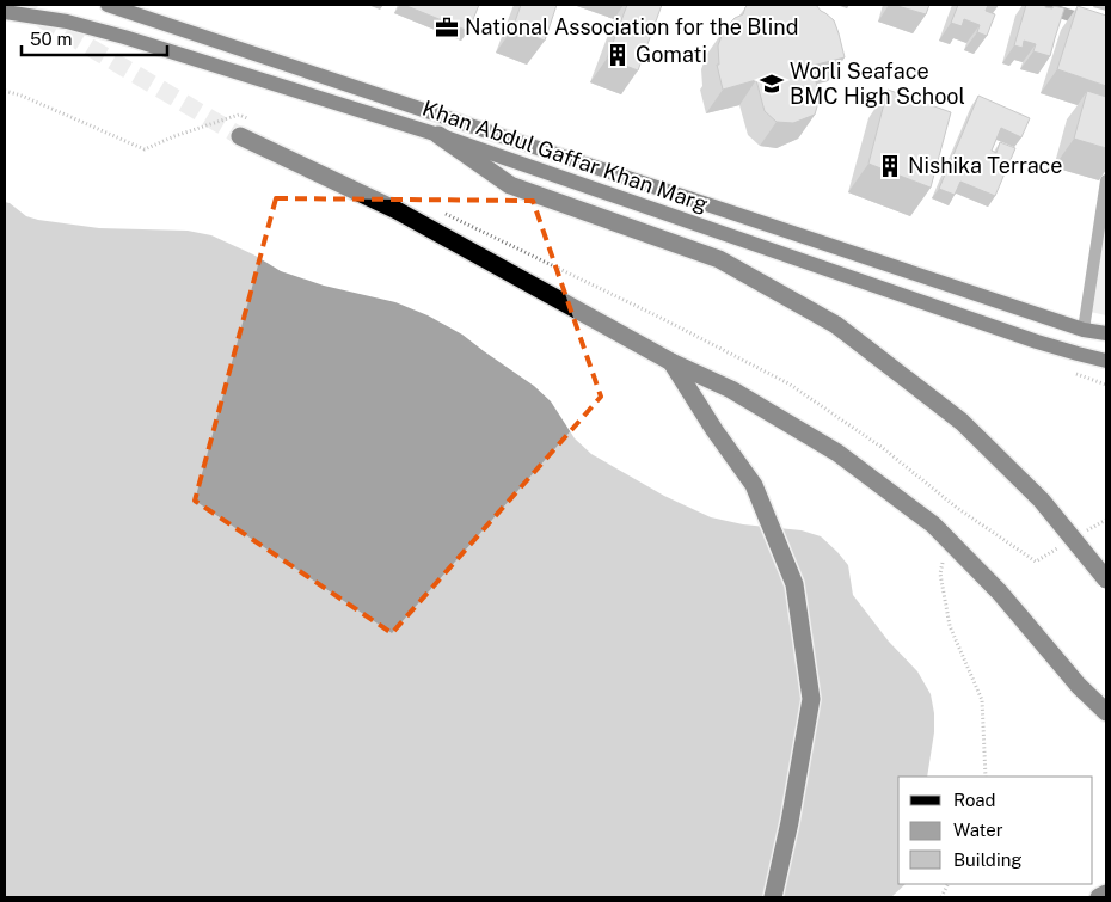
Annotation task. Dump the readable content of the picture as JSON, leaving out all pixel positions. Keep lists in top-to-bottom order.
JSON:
{
  "streets": {
    "main road": ["Khan Abdul Gaffar Khan Marg"]
  },
  "places": {
    "office": ["National Association for the Blind"],
    "building": ["Gomati", "Nishika Terrace"],
    "school or university": ["Worli Seaface BMC High School"]
  },
  "legend": ["Road", "Water", "Building"],
  "scale_bar": "50 m"
}
